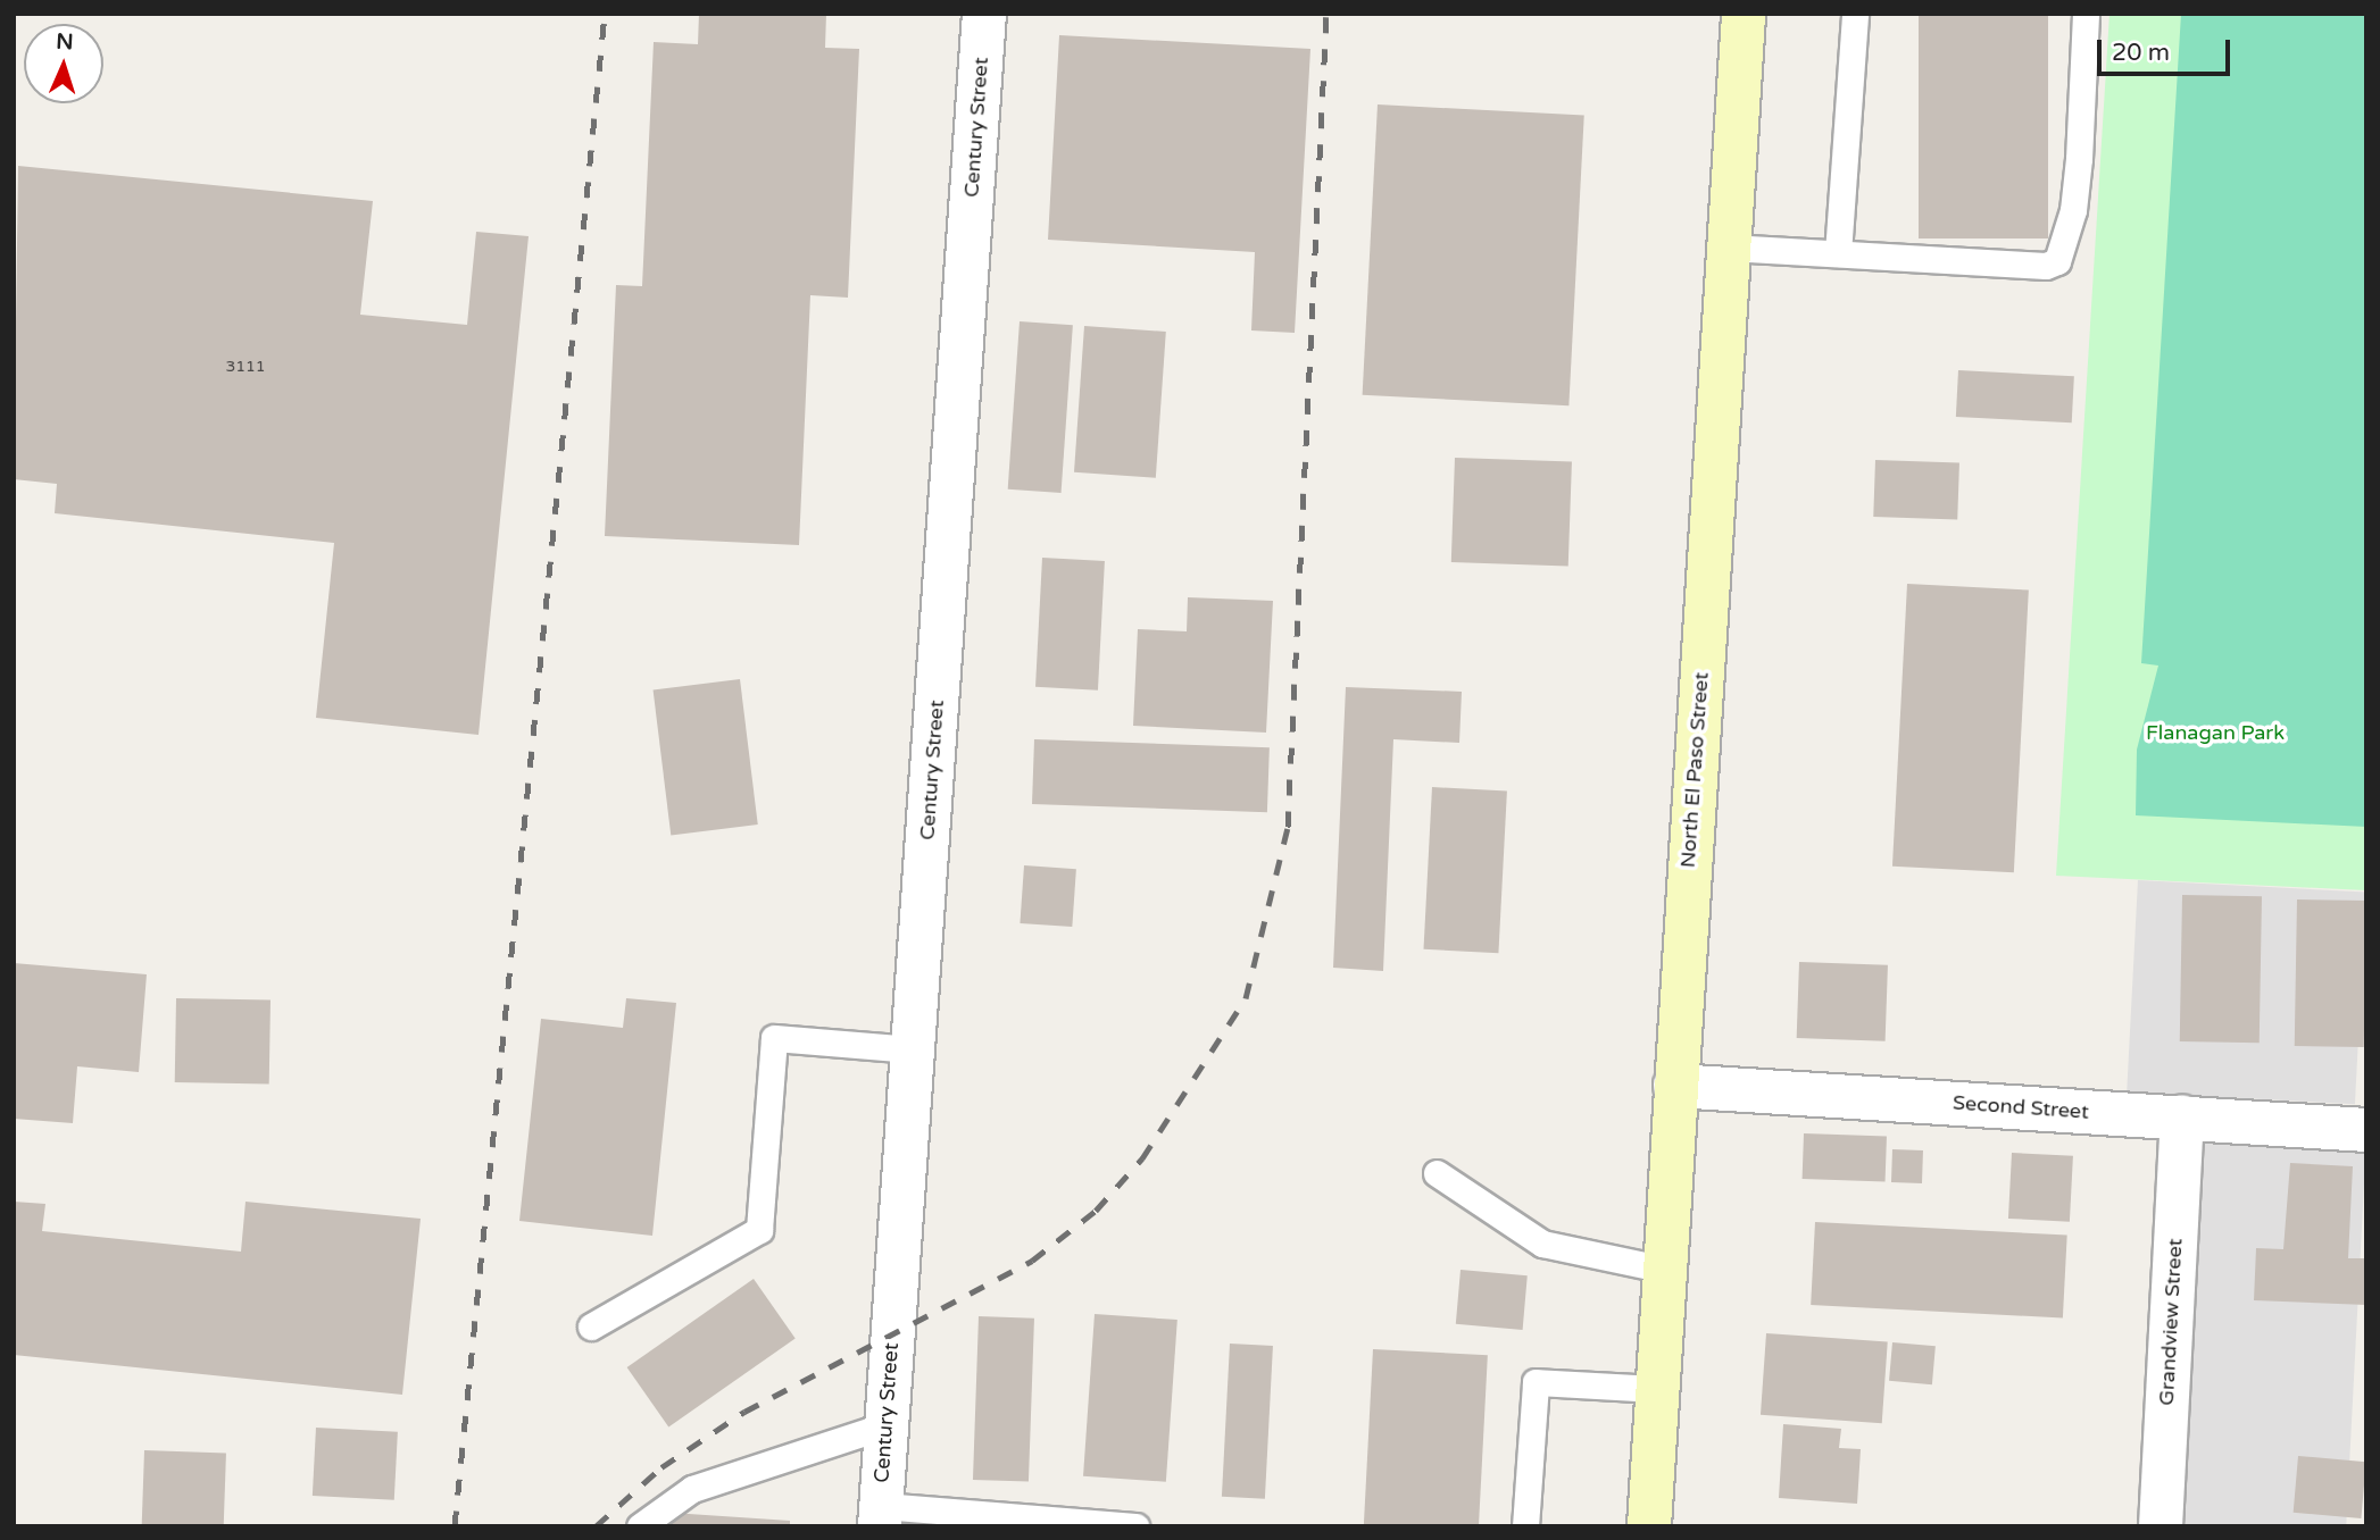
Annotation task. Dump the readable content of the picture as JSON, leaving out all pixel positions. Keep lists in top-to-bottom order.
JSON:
{
  "streets": {
    "street": [
      "Century Street",
      "North El Paso Street",
      "Second Street",
      "Grandview Street"
    ]
  },
  "crossings": [
    ["North El Paso Street", "Second Street"],
    ["Second Street", "Grandview Street"]
  ],
  "parks": ["Flanagan Park"],
  "house_numbers": ["3111"],
  "scale_bar": "20 m",
  "north": "top"
}
